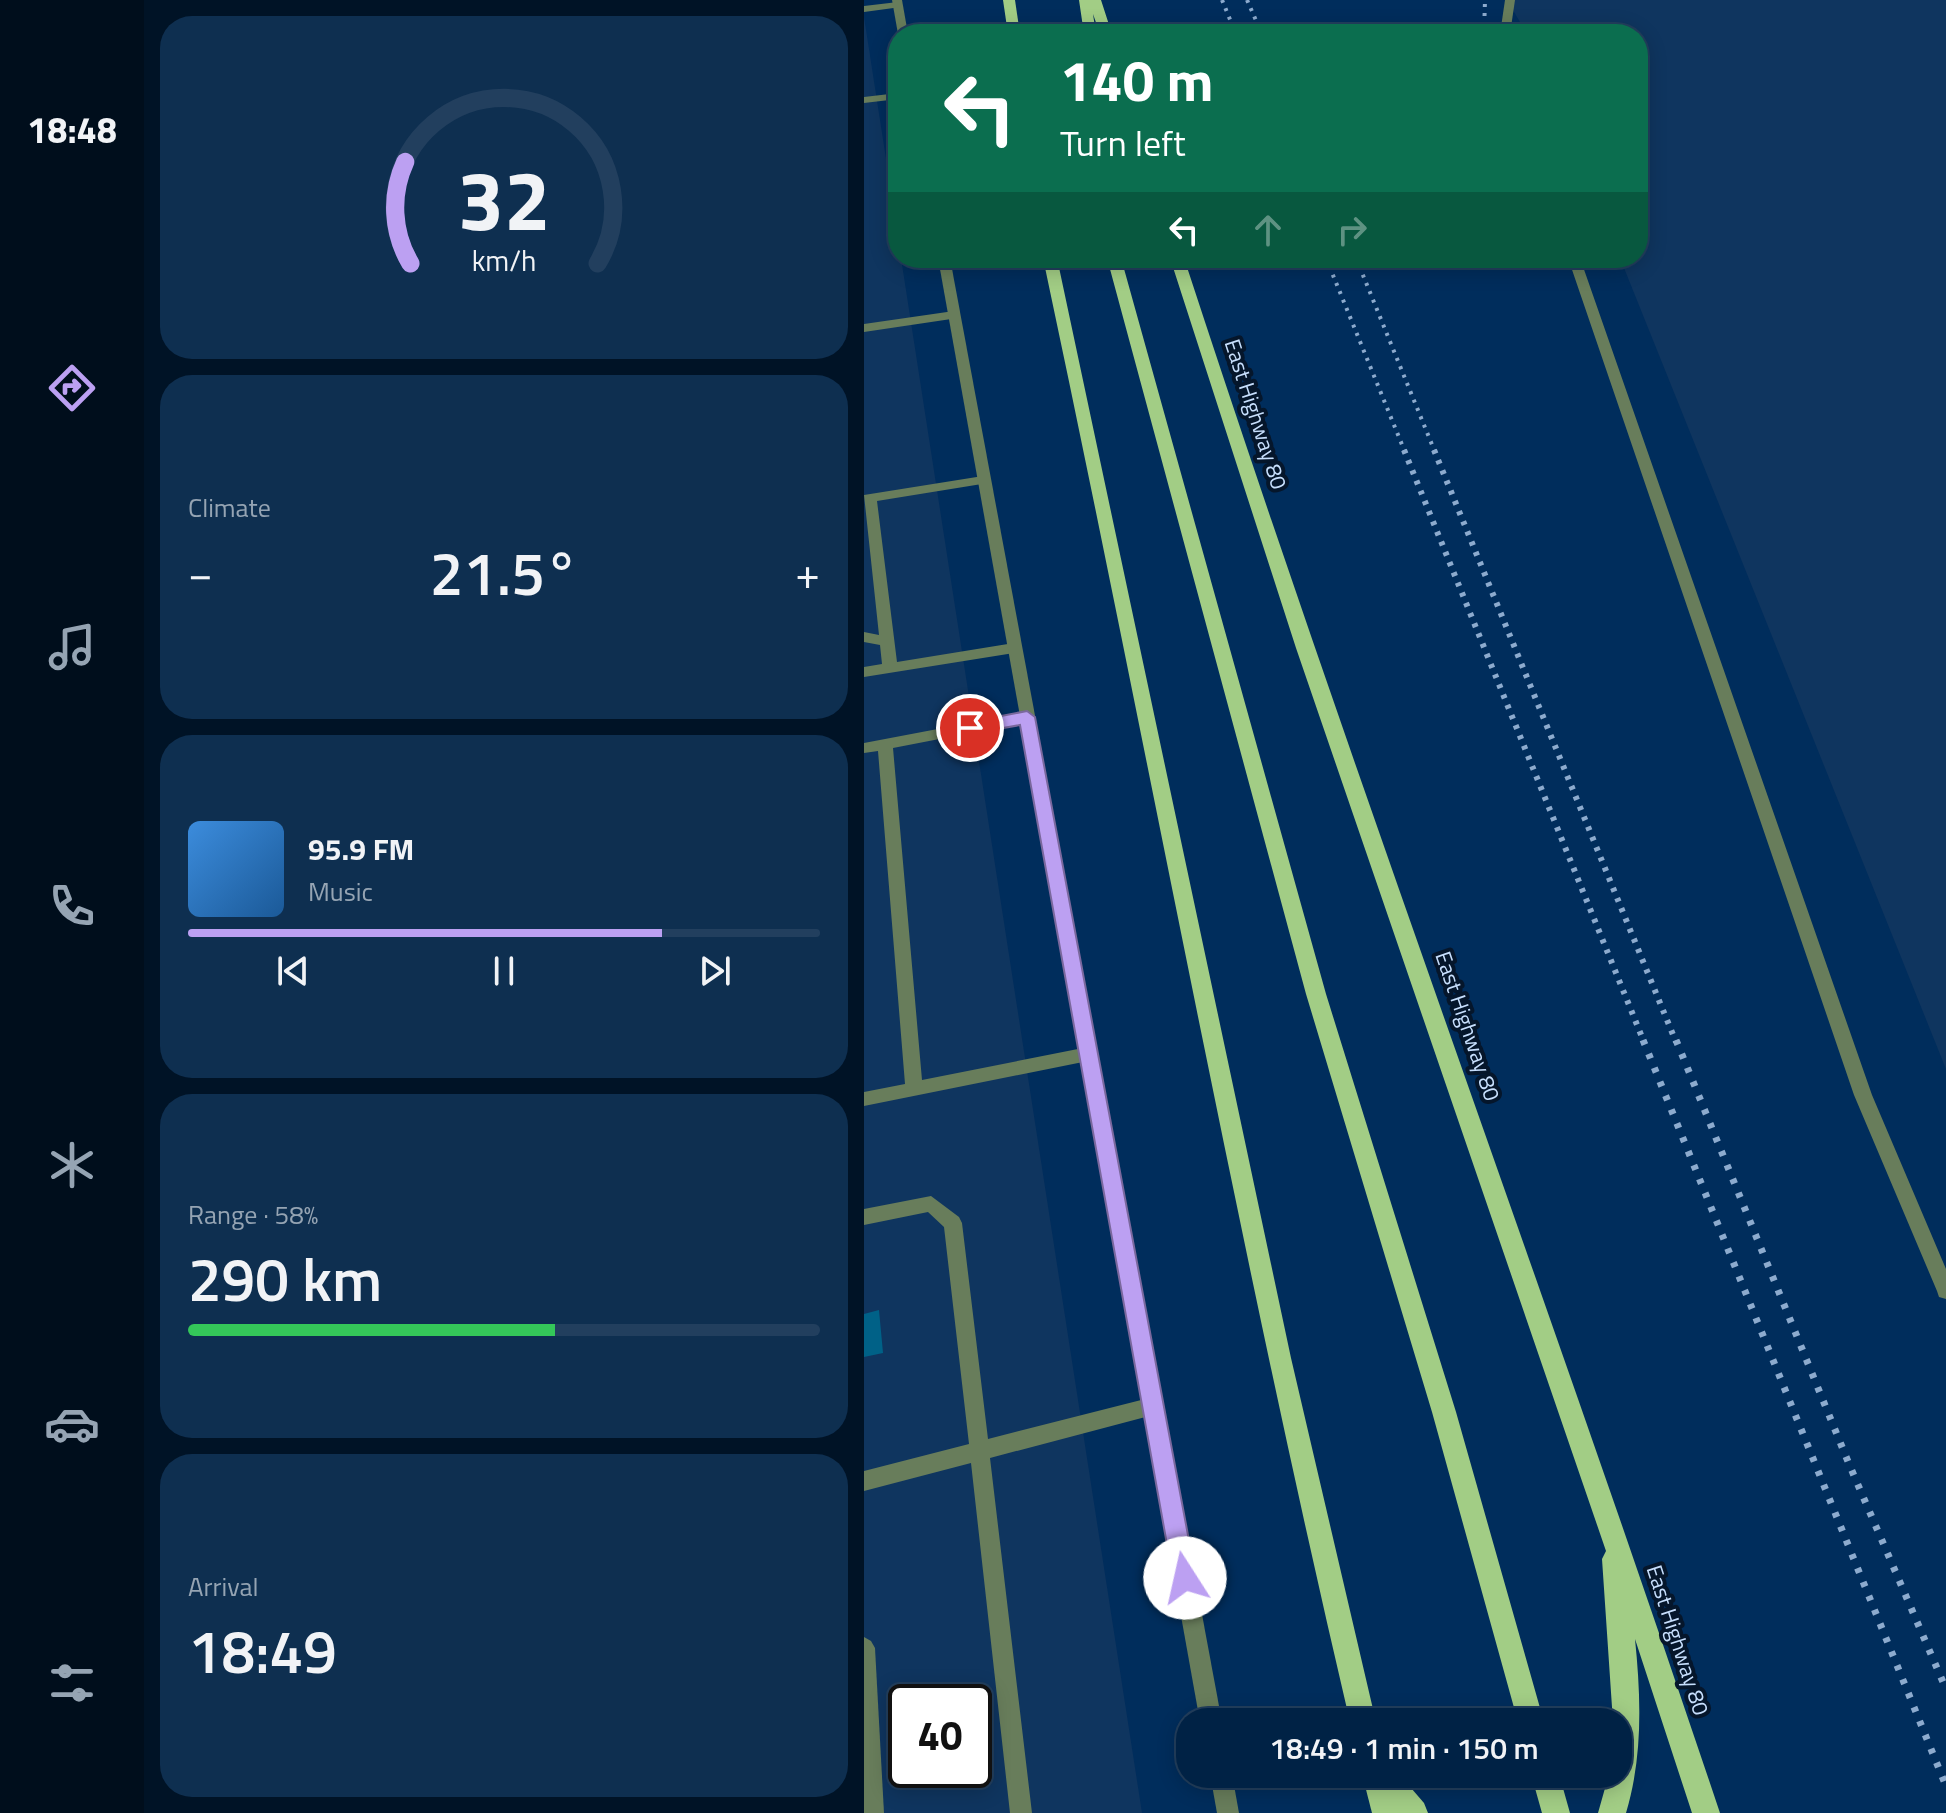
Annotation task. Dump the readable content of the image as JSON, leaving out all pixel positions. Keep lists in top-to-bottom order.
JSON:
{
  "streets": {
    "main road": ["East Highway 80"]
  },
  "page": {
    "tabs": "18:48",
    "turn": ["140 m", "Turn left"],
    "tile": [
      "Climate",
      ["Range · 58%", "290 km"],
      ["Arrival", "18:49"]
    ],
    "heat": ["−", "21.5°", "+"],
    "song": ["95.9 FM", "Music"],
    "limit": "40",
    "trip": "18:49 · 1 min · 150 m",
    "gauge": ["32", "km/h"]
  }
}
